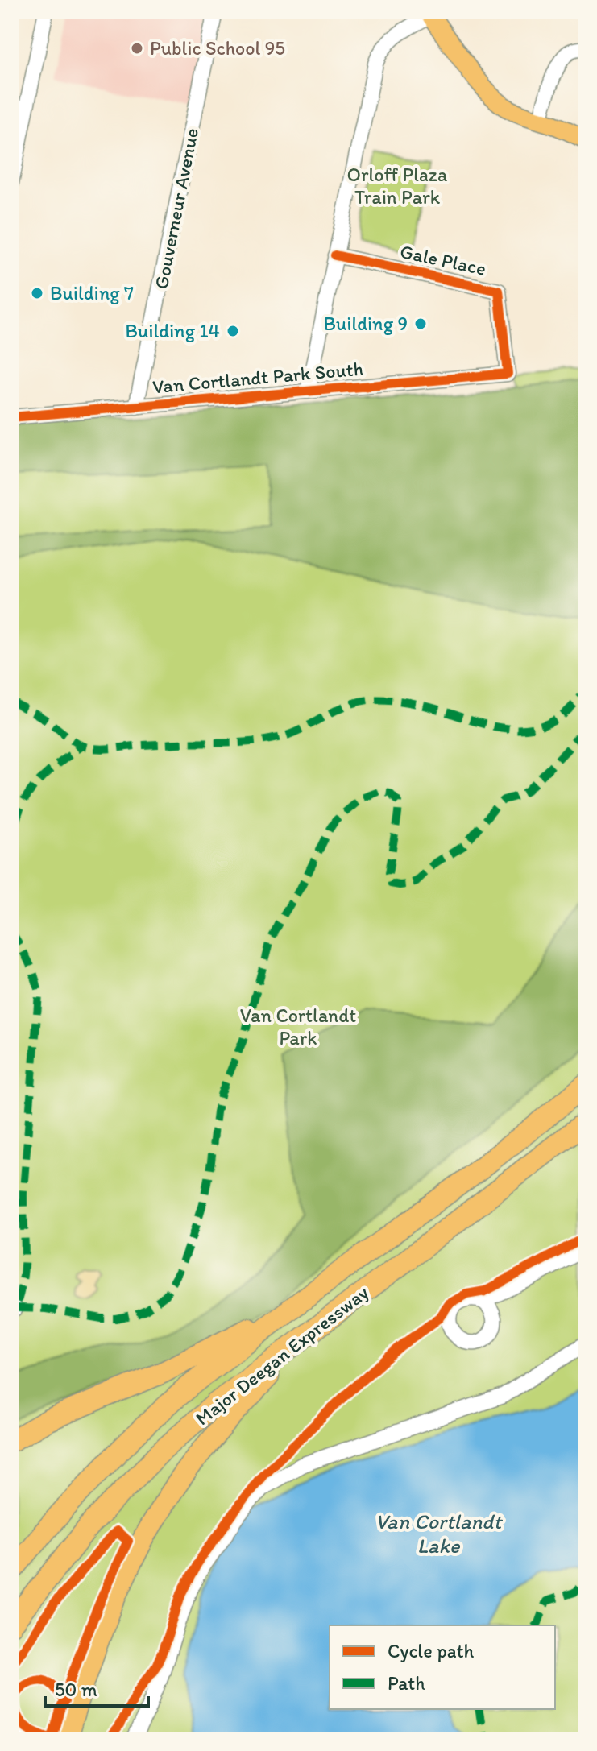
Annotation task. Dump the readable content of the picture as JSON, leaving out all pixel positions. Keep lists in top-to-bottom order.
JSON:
{
  "streets": {
    "highway": ["Major Deegan Expressway"],
    "street": ["Gouverneur Avenue", "Gale Place", "Van Cortlandt Park South"]
  },
  "crossings": [
    ["Gouverneur Avenue", "Van Cortlandt Park South"],
    ["Gale Place", "Van Cortlandt Park South"]
  ],
  "water": ["Van Cortlandt Lake"],
  "parks": ["Orloff Plaza Train Park", "Van Cortlandt Park"],
  "places": [
    "Public School 95",
    "Building 7",
    "Building 9",
    "Building 14"
  ],
  "legend": ["Cycle path", "Path"],
  "scale_bar": "50 m"
}
